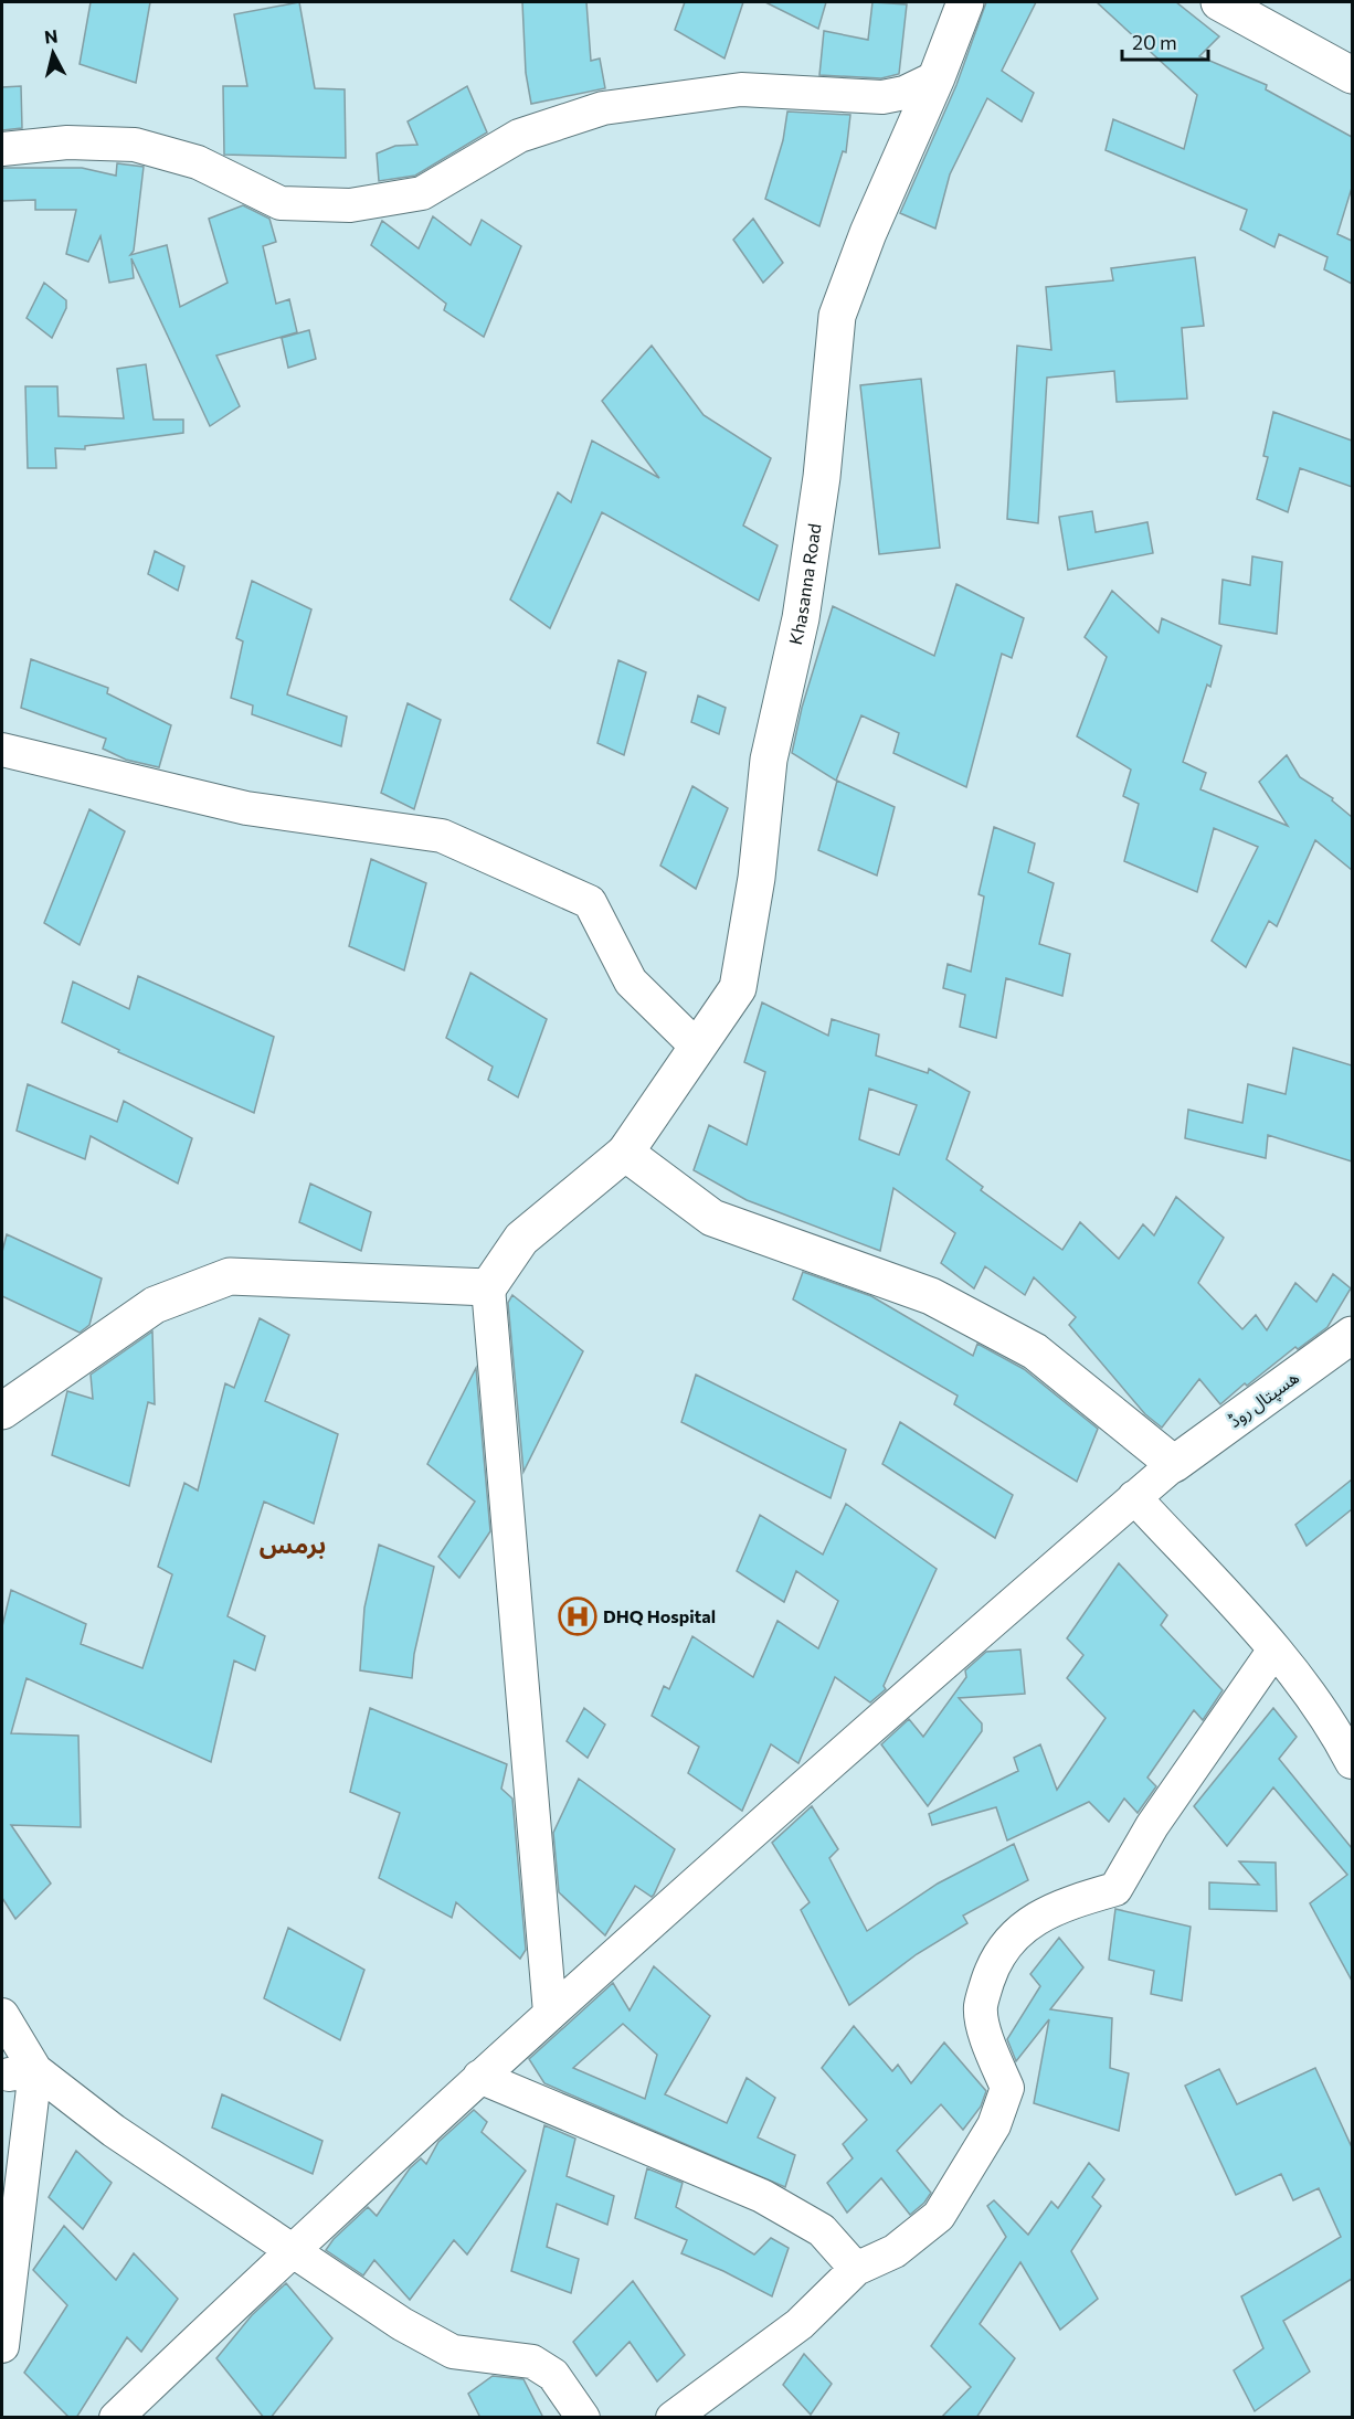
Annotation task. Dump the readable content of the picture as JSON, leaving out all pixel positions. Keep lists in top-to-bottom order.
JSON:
{
  "streets": {
    "street": ["Khasanna Road", "ھسپتال روڈ"]
  },
  "districts": ["برمس"],
  "places": {
    "hospital": ["DHQ Hospital"]
  },
  "scale_bar": "20 m",
  "north": "top"
}
